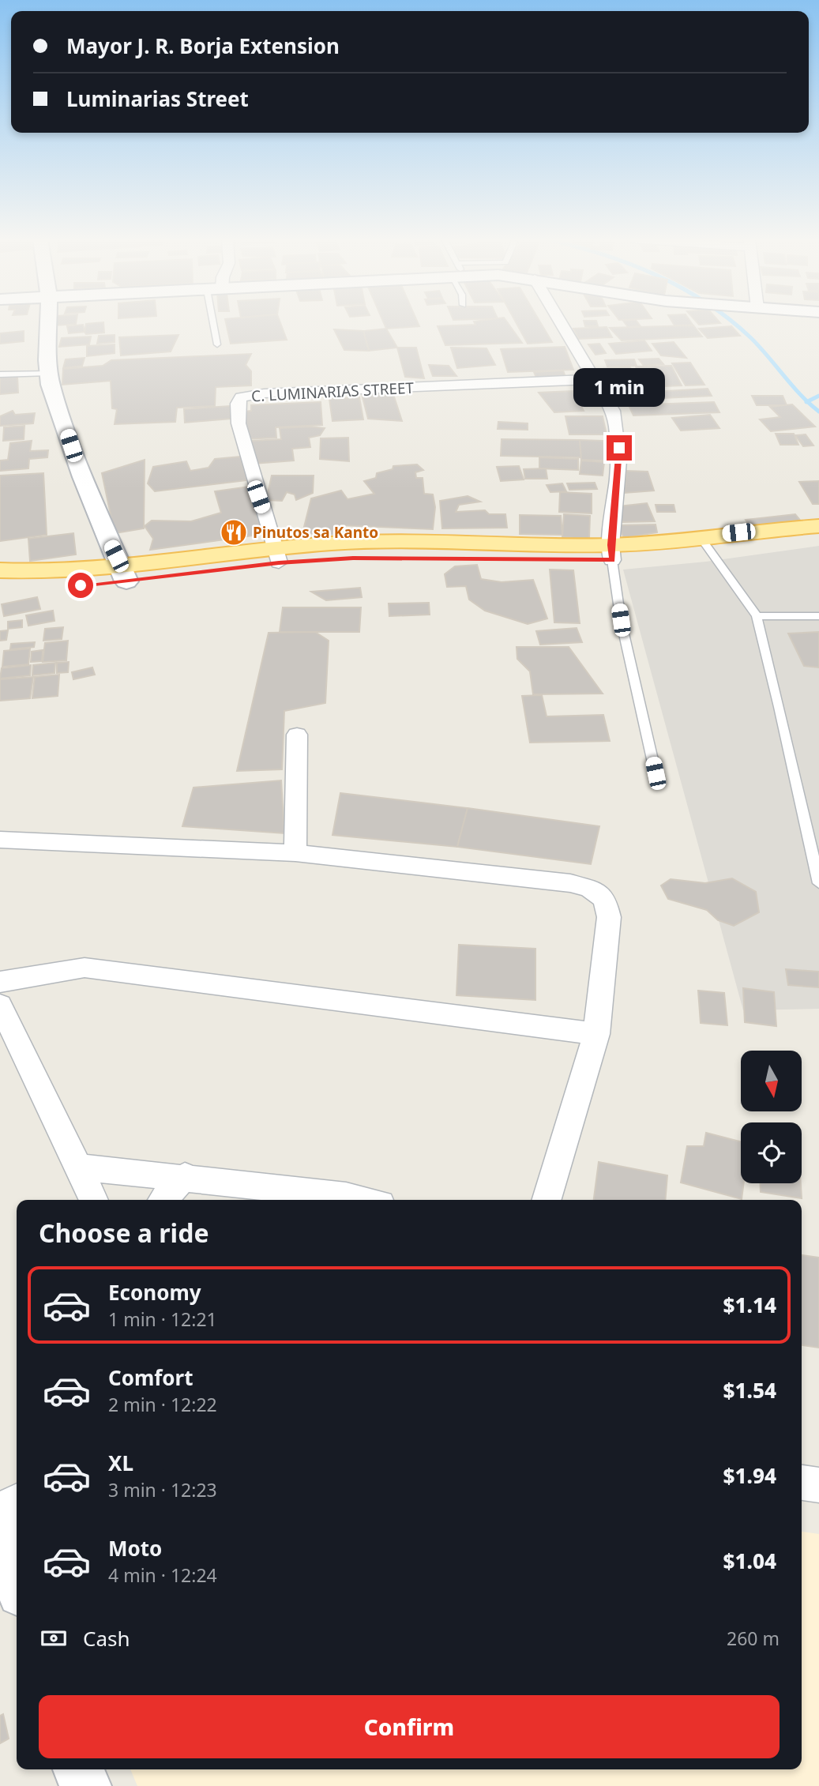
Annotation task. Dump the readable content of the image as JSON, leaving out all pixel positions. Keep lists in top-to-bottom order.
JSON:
{
  "streets": {
    "street": ["C. LUMINARIAS STREET"]
  },
  "places": {
    "restaurant": ["Pinutos sa Kanto"]
  },
  "north": "bottom",
  "page": {
    "banner": ["Mayor J. R. Borja Extension", "Luminarias Street"],
    "bubble": "1 min",
    "heading": "Choose a ride",
    "list": [
      {
        "name": "Economy",
        "note": "1 min · 12:21",
        "value": "$1.14"
      },
      {
        "name": "Comfort",
        "note": "2 min · 12:22",
        "value": "$1.54"
      },
      {
        "name": "XL",
        "note": "3 min · 12:23",
        "value": "$1.94"
      },
      {
        "name": "Moto",
        "note": "4 min · 12:24",
        "value": "$1.04"
      }
    ],
    "pay": ["Cash", "260 m"],
    "buttons": "Confirm"
  }
}
